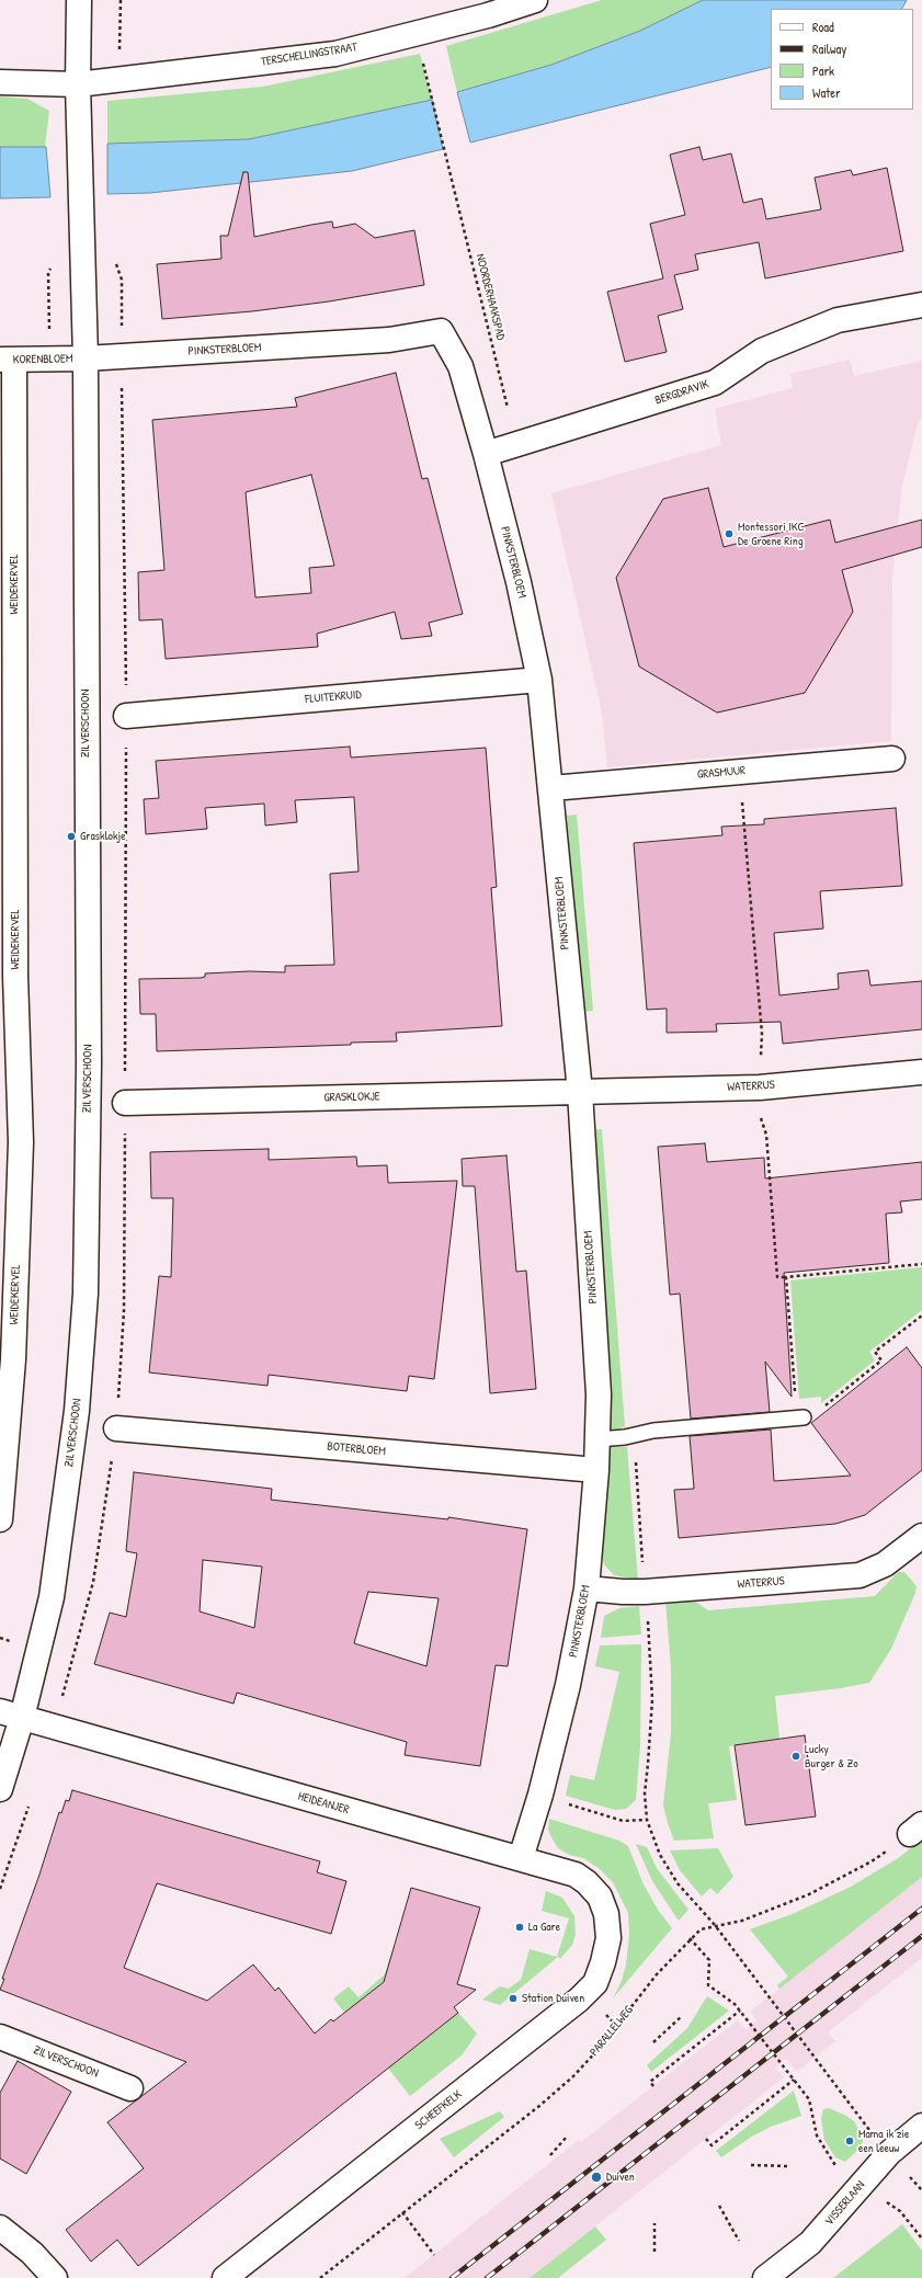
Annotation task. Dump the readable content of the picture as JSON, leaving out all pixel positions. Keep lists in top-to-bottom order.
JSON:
{
  "streets": {
    "street": [
      "TERSCHELLINGSTRAAT",
      "PINKSTERBLOEM",
      "KORENBLOEM",
      "BERGDRAVIK",
      "WEIDEKERVEL",
      "FLUITEKRUID",
      "ZILVERSCHOON",
      "GRASMUUR",
      "WATERRUS",
      "GRASKLOKJE",
      "BOTERBLOEM",
      "HEIDEANJER",
      "SCHEEFKELK",
      "VISSERLAAN"
    ],
    "path": ["NOORDERHAAKSPAD", "PARALLELWEG"]
  },
  "crossings": [
    ["NOORDERHAAKSPAD", "BERGDRAVIK"],
    ["PINKSTERBLOEM", "KORENBLOEM"],
    ["PINKSTERBLOEM", "BERGDRAVIK"],
    ["PINKSTERBLOEM", "FLUITEKRUID"],
    ["PINKSTERBLOEM", "ZILVERSCHOON"],
    ["PINKSTERBLOEM", "GRASMUUR"],
    ["PINKSTERBLOEM", "WATERRUS"],
    ["PINKSTERBLOEM", "GRASKLOKJE"],
    ["PINKSTERBLOEM", "BOTERBLOEM"],
    ["PINKSTERBLOEM", "HEIDEANJER"],
    ["KORENBLOEM", "WEIDEKERVEL"],
    ["KORENBLOEM", "ZILVERSCHOON"],
    ["ZILVERSCHOON", "HEIDEANJER"],
    ["WATERRUS", "GRASKLOKJE"],
    ["HEIDEANJER", "SCHEEFKELK"]
  ],
  "places": [
    "Montessori IKC De Groene Ring",
    "Grasklokje",
    "Lucky Burger & Zo",
    "La Gare",
    "Station Duiven",
    "Mama ik zie een leeuw",
    "Duiven"
  ],
  "legend": [
    "Road",
    "Railway",
    "Park",
    "Water"
  ]
}
